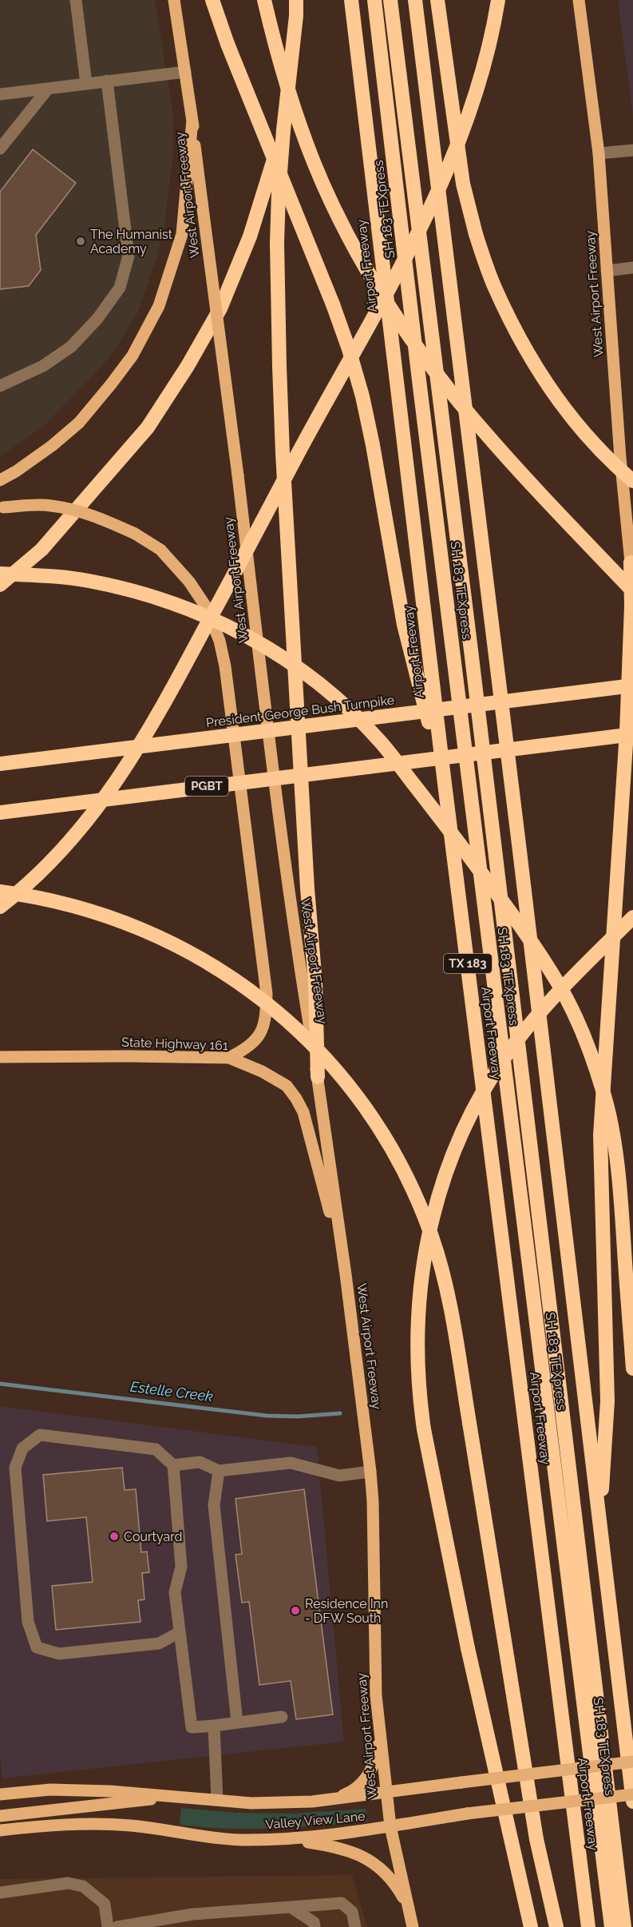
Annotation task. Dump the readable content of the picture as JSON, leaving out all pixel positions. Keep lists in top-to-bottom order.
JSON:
{
  "streets": {
    "highway": [
      "SH 183 TEXpress",
      "Airport Freeway",
      "President George Bush Turnpike",
      "PGBT",
      "TX 183"
    ],
    "main road": ["West Airport Freeway", "State Highway 161", "Valley View Lane"]
  },
  "crossings": [
    ["West Airport Freeway", "State Highway 161"],
    ["West Airport Freeway", "Valley View Lane"]
  ],
  "water": ["Estelle Creek"],
  "places": ["The Humanist Academy", "Courtyard", "Residence Inn - DFW South"]
}
